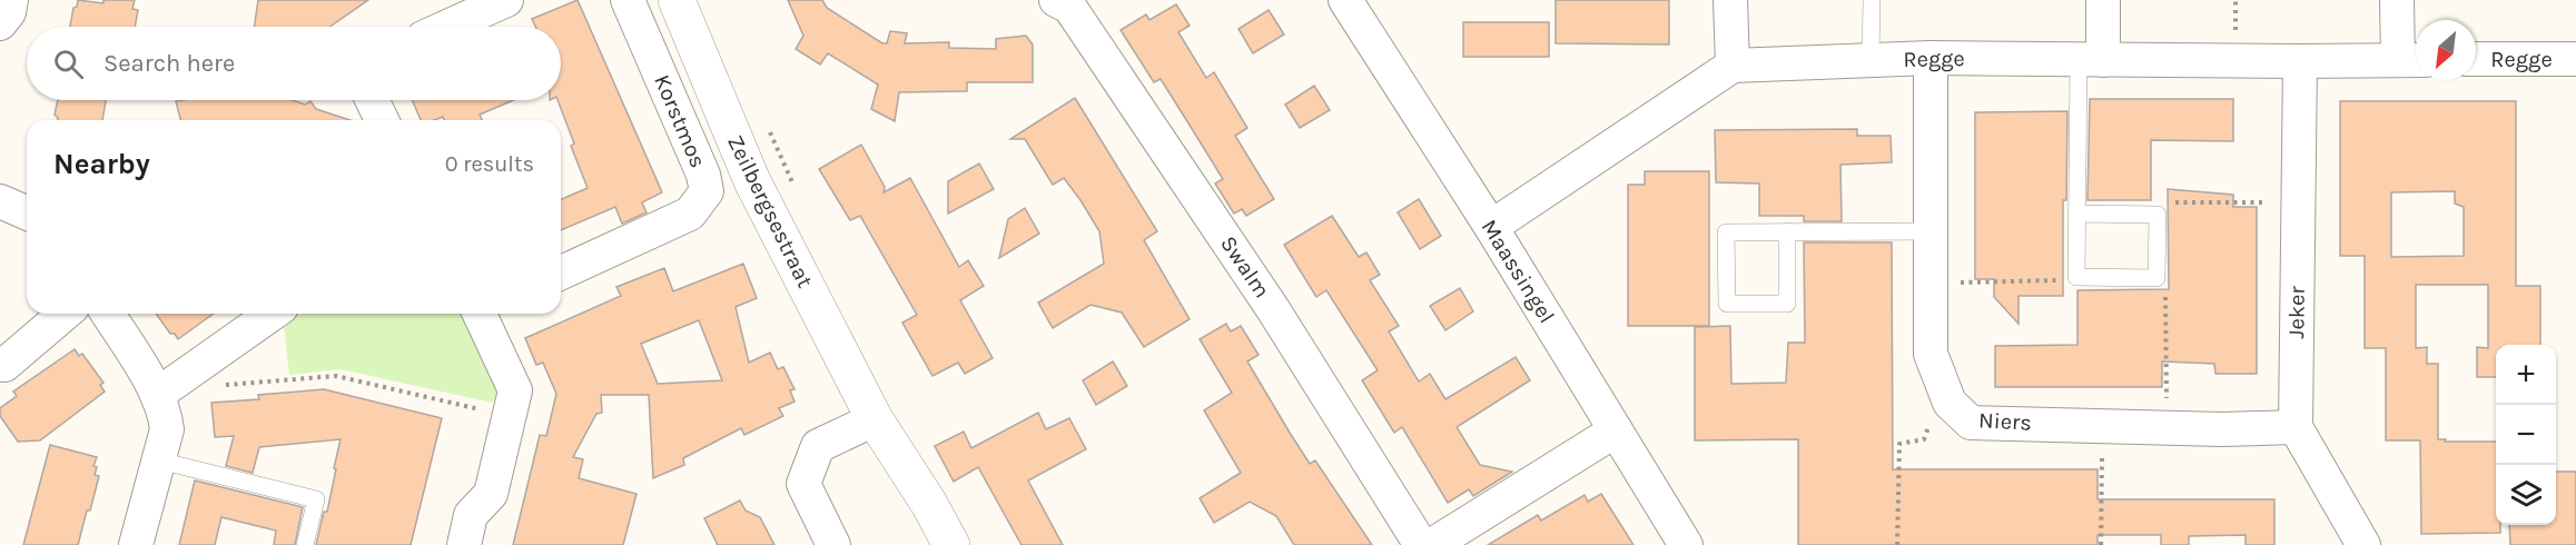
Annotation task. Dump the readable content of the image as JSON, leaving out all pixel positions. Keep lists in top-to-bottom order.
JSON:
{
  "streets": {
    "street": [
      "Regge",
      "Korstmos",
      "Zeilbergsestraat",
      "Swalm",
      "Maassingel",
      "Jeker",
      "Niers"
    ]
  },
  "crossings": [
    ["Regge", "Jeker"],
    ["Regge", "Niers"],
    ["Jeker", "Niers"]
  ],
  "north": "bottom left",
  "page": {
    "search": "Search here",
    "heading": ["Nearby", "0 results"],
    "map_buttons": ["+", "−"]
  }
}
